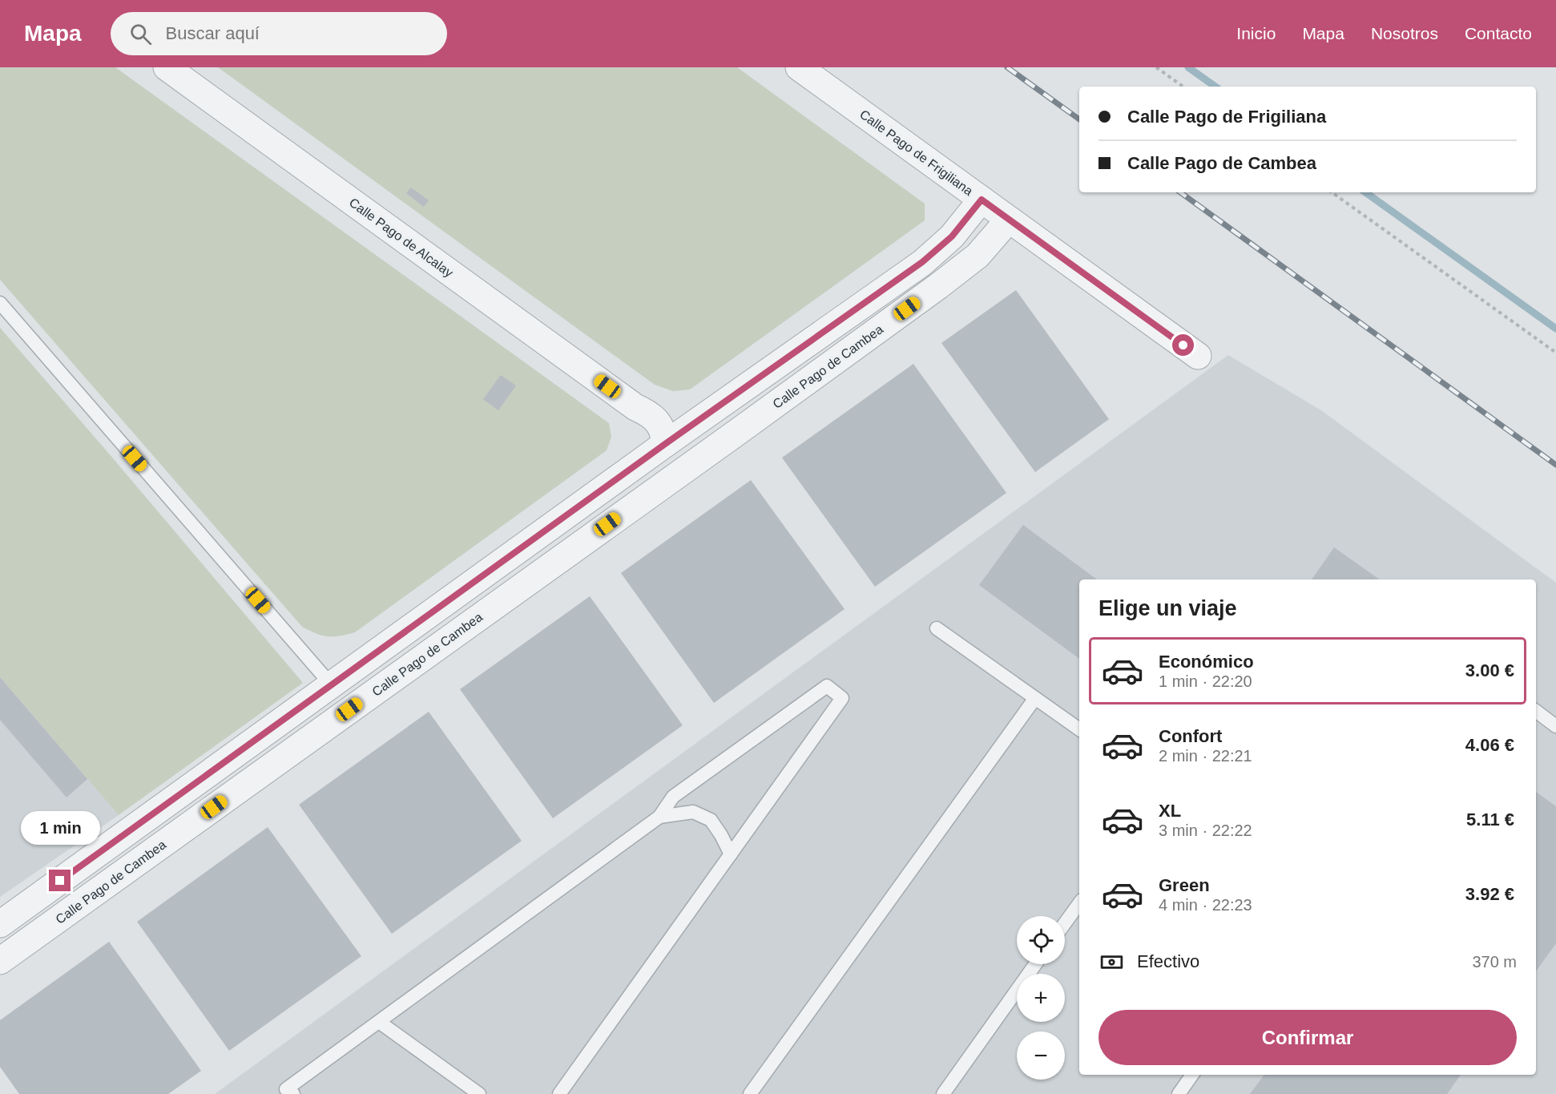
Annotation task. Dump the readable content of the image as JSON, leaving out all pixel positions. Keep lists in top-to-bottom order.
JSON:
{
  "streets": {
    "street": ["Calle Pago de Frigiliana", "Calle Pago de Alcalay", "Calle Pago de Cambea"]
  },
  "crossings": [
    ["Calle Pago de Frigiliana", "Calle Pago de Cambea"]
  ],
  "page": {
    "header": "Mapa",
    "search": "Buscar aquí",
    "nav": [
      "Inicio",
      "Mapa",
      "Nosotros",
      "Contacto"
    ],
    "banner": ["Calle Pago de Frigiliana", "Calle Pago de Cambea"],
    "heading": "Elige un viaje",
    "list": [
      {
        "name": "Económico",
        "note": "1 min · 22:20",
        "value": "3.00 €"
      },
      {
        "name": "Confort",
        "note": "2 min · 22:21",
        "value": "4.06 €"
      },
      {
        "name": "XL",
        "note": "3 min · 22:22",
        "value": "5.11 €"
      },
      {
        "name": "Green",
        "note": "4 min · 22:23",
        "value": "3.92 €"
      }
    ],
    "bubble": "1 min",
    "map_buttons": ["+", "−"],
    "pay": ["Efectivo", "370 m"],
    "buttons": "Confirmar"
  }
}
